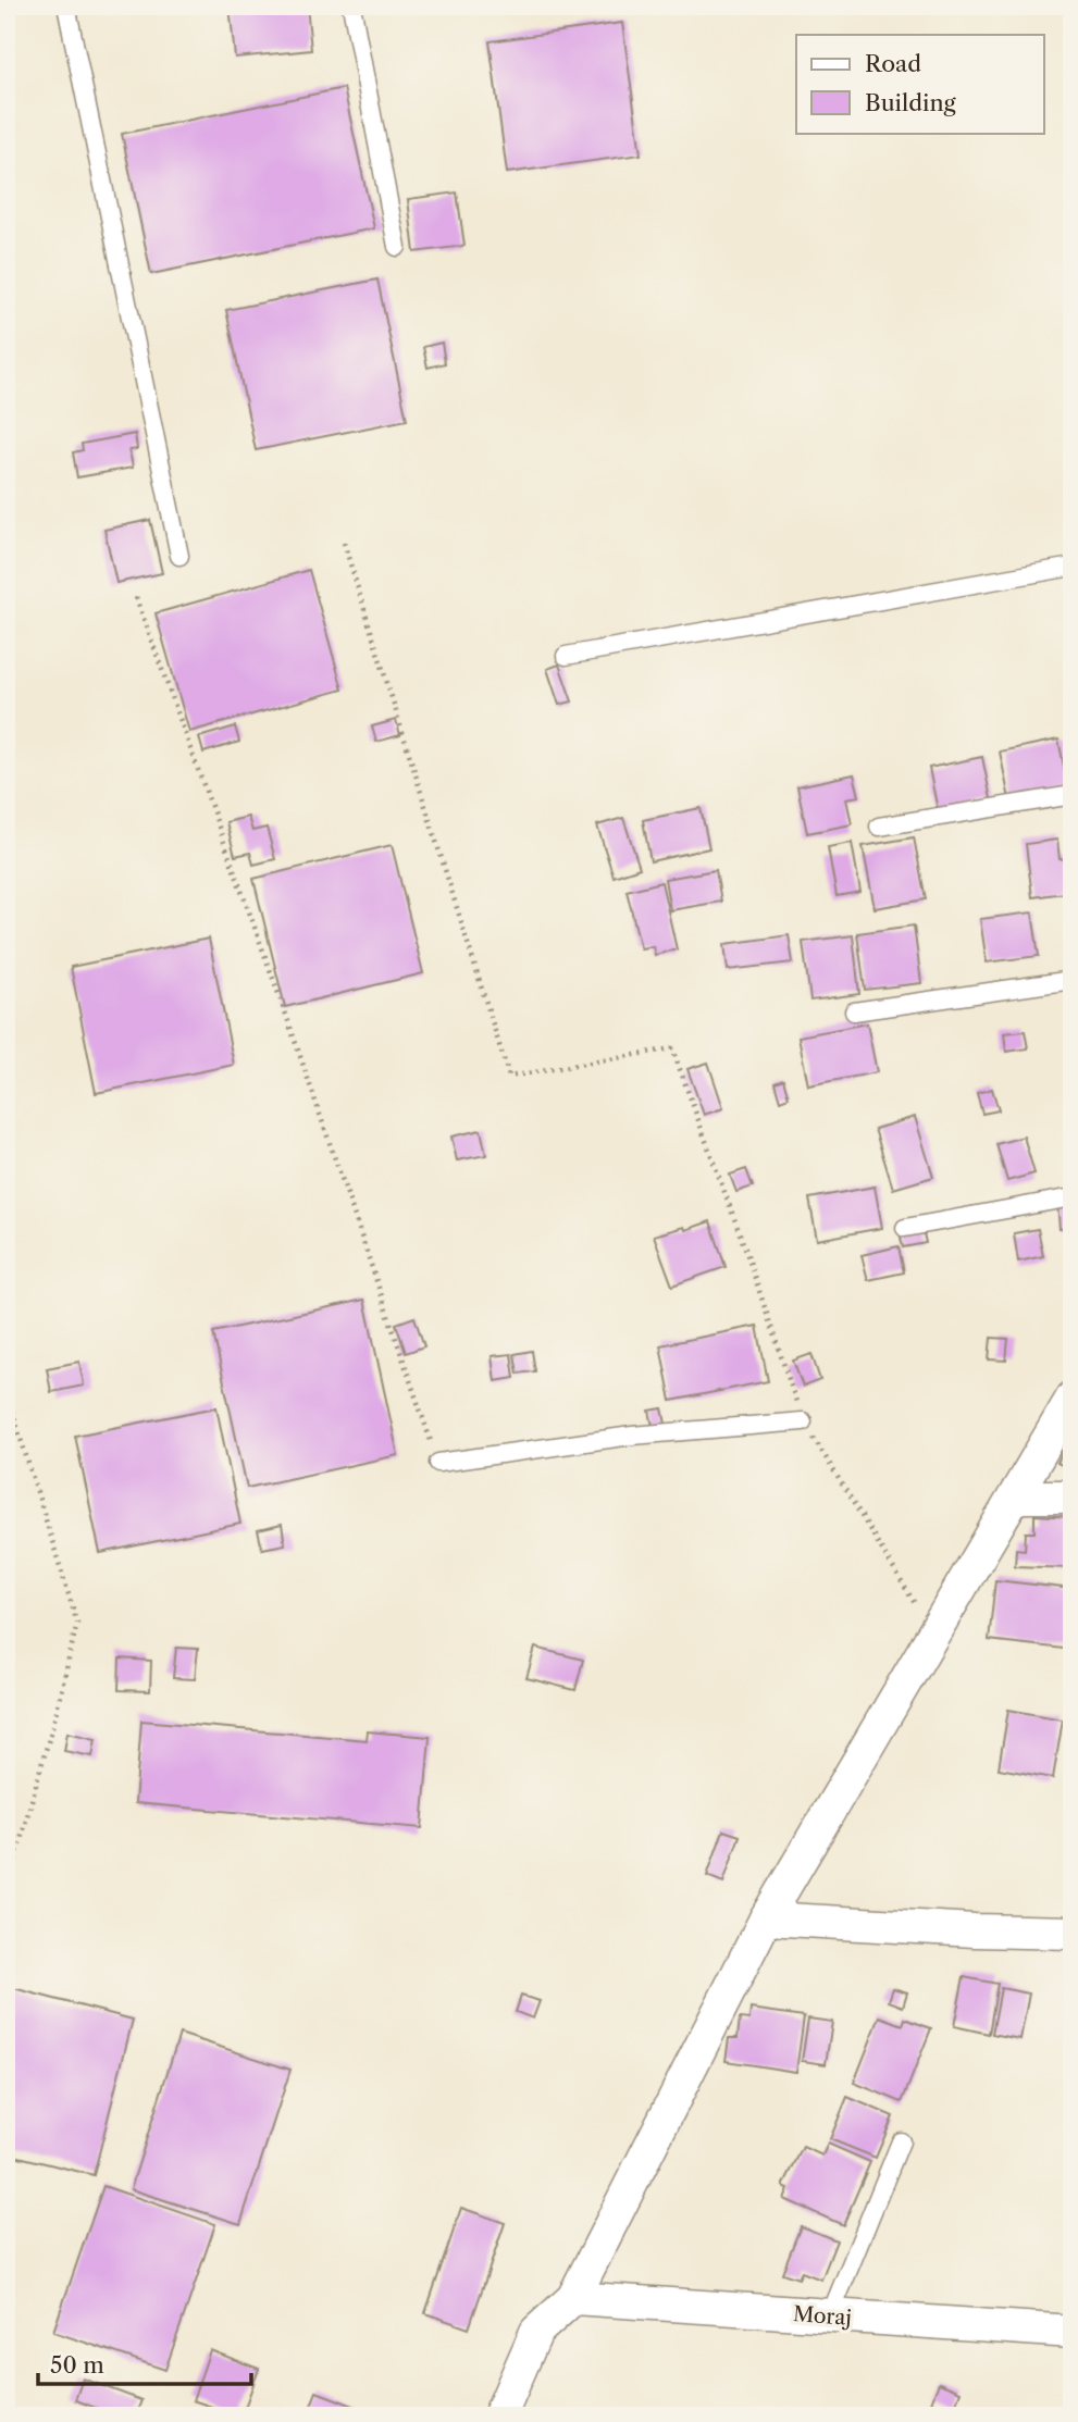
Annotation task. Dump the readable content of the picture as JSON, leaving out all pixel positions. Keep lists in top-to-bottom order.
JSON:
{
  "streets": {
    "street": ["Moraj"]
  },
  "legend": ["Road", "Building"],
  "scale_bar": "50 m"
}
